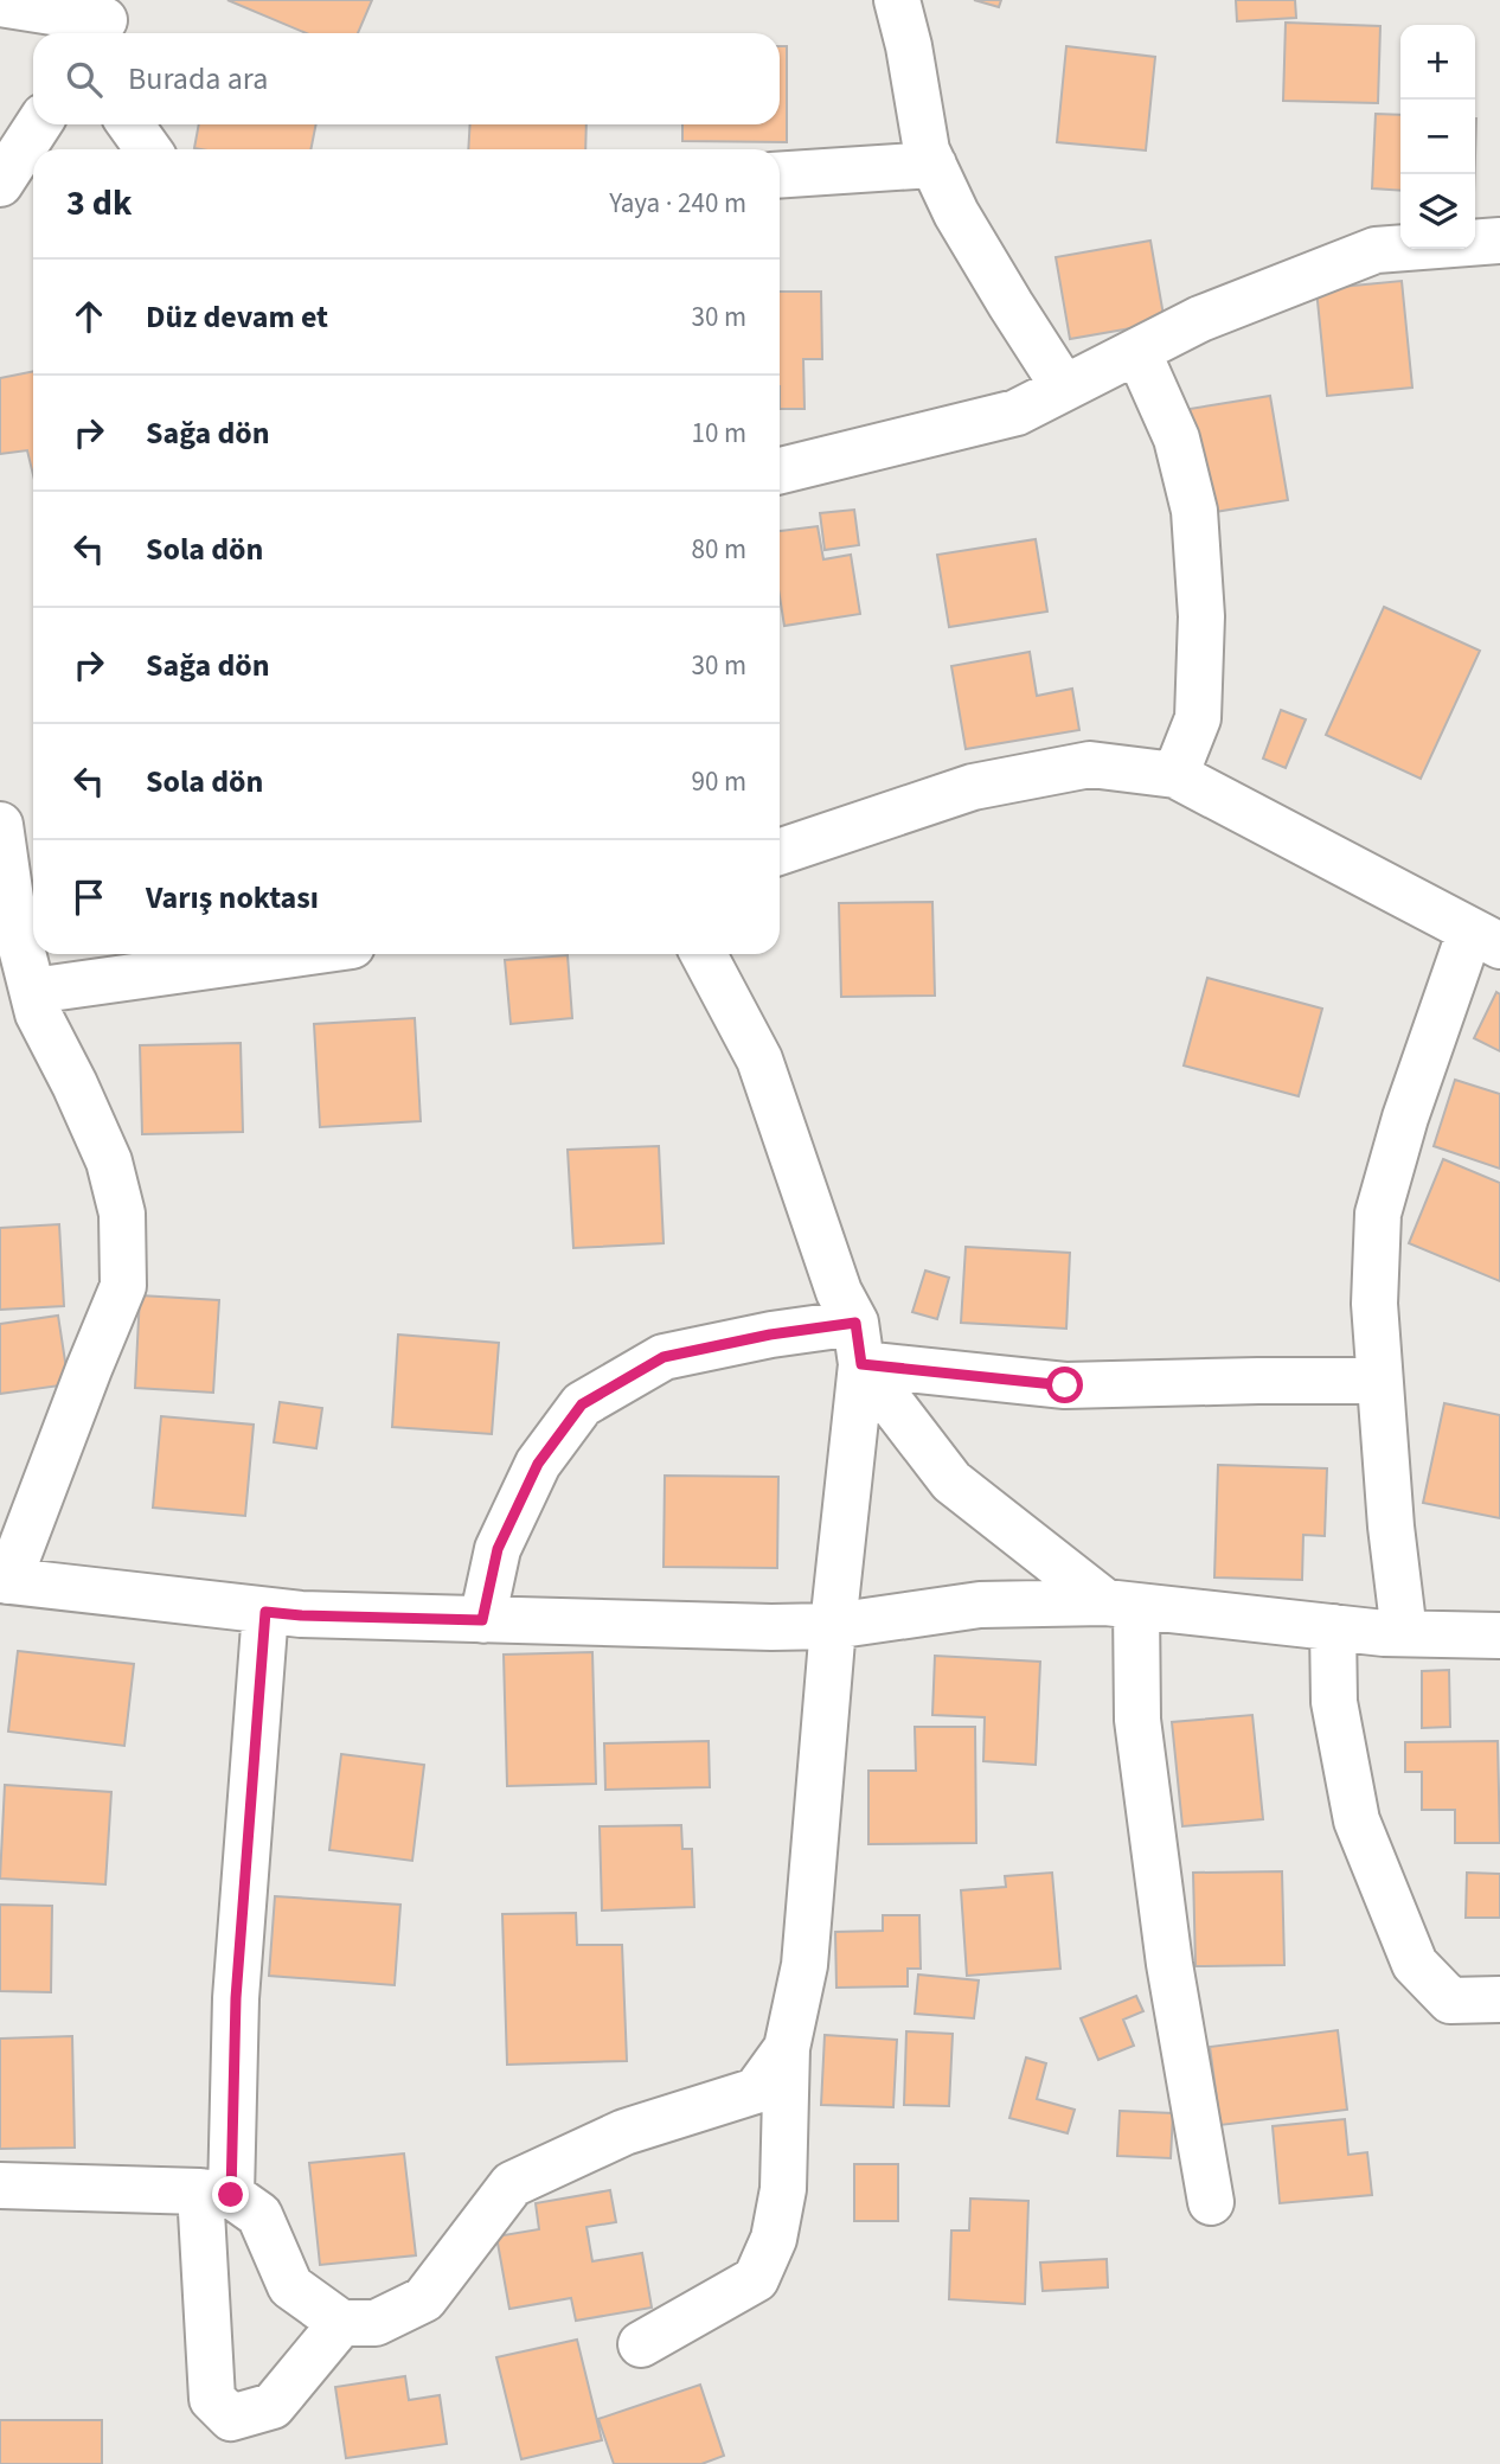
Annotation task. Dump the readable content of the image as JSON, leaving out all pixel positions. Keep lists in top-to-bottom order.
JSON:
{
  "page": {
    "map_buttons": ["+", "−"],
    "search": "Burada ara",
    "heading": ["3 dk", "Yaya · 240 m"],
    "list": [
      ["Düz devam et", "30 m"],
      ["Sağa dön", "10 m"],
      ["Sola dön", "80 m"],
      ["Sağa dön", "30 m"],
      ["Sola dön", "90 m"],
      "Varış noktası"
    ]
  }
}
